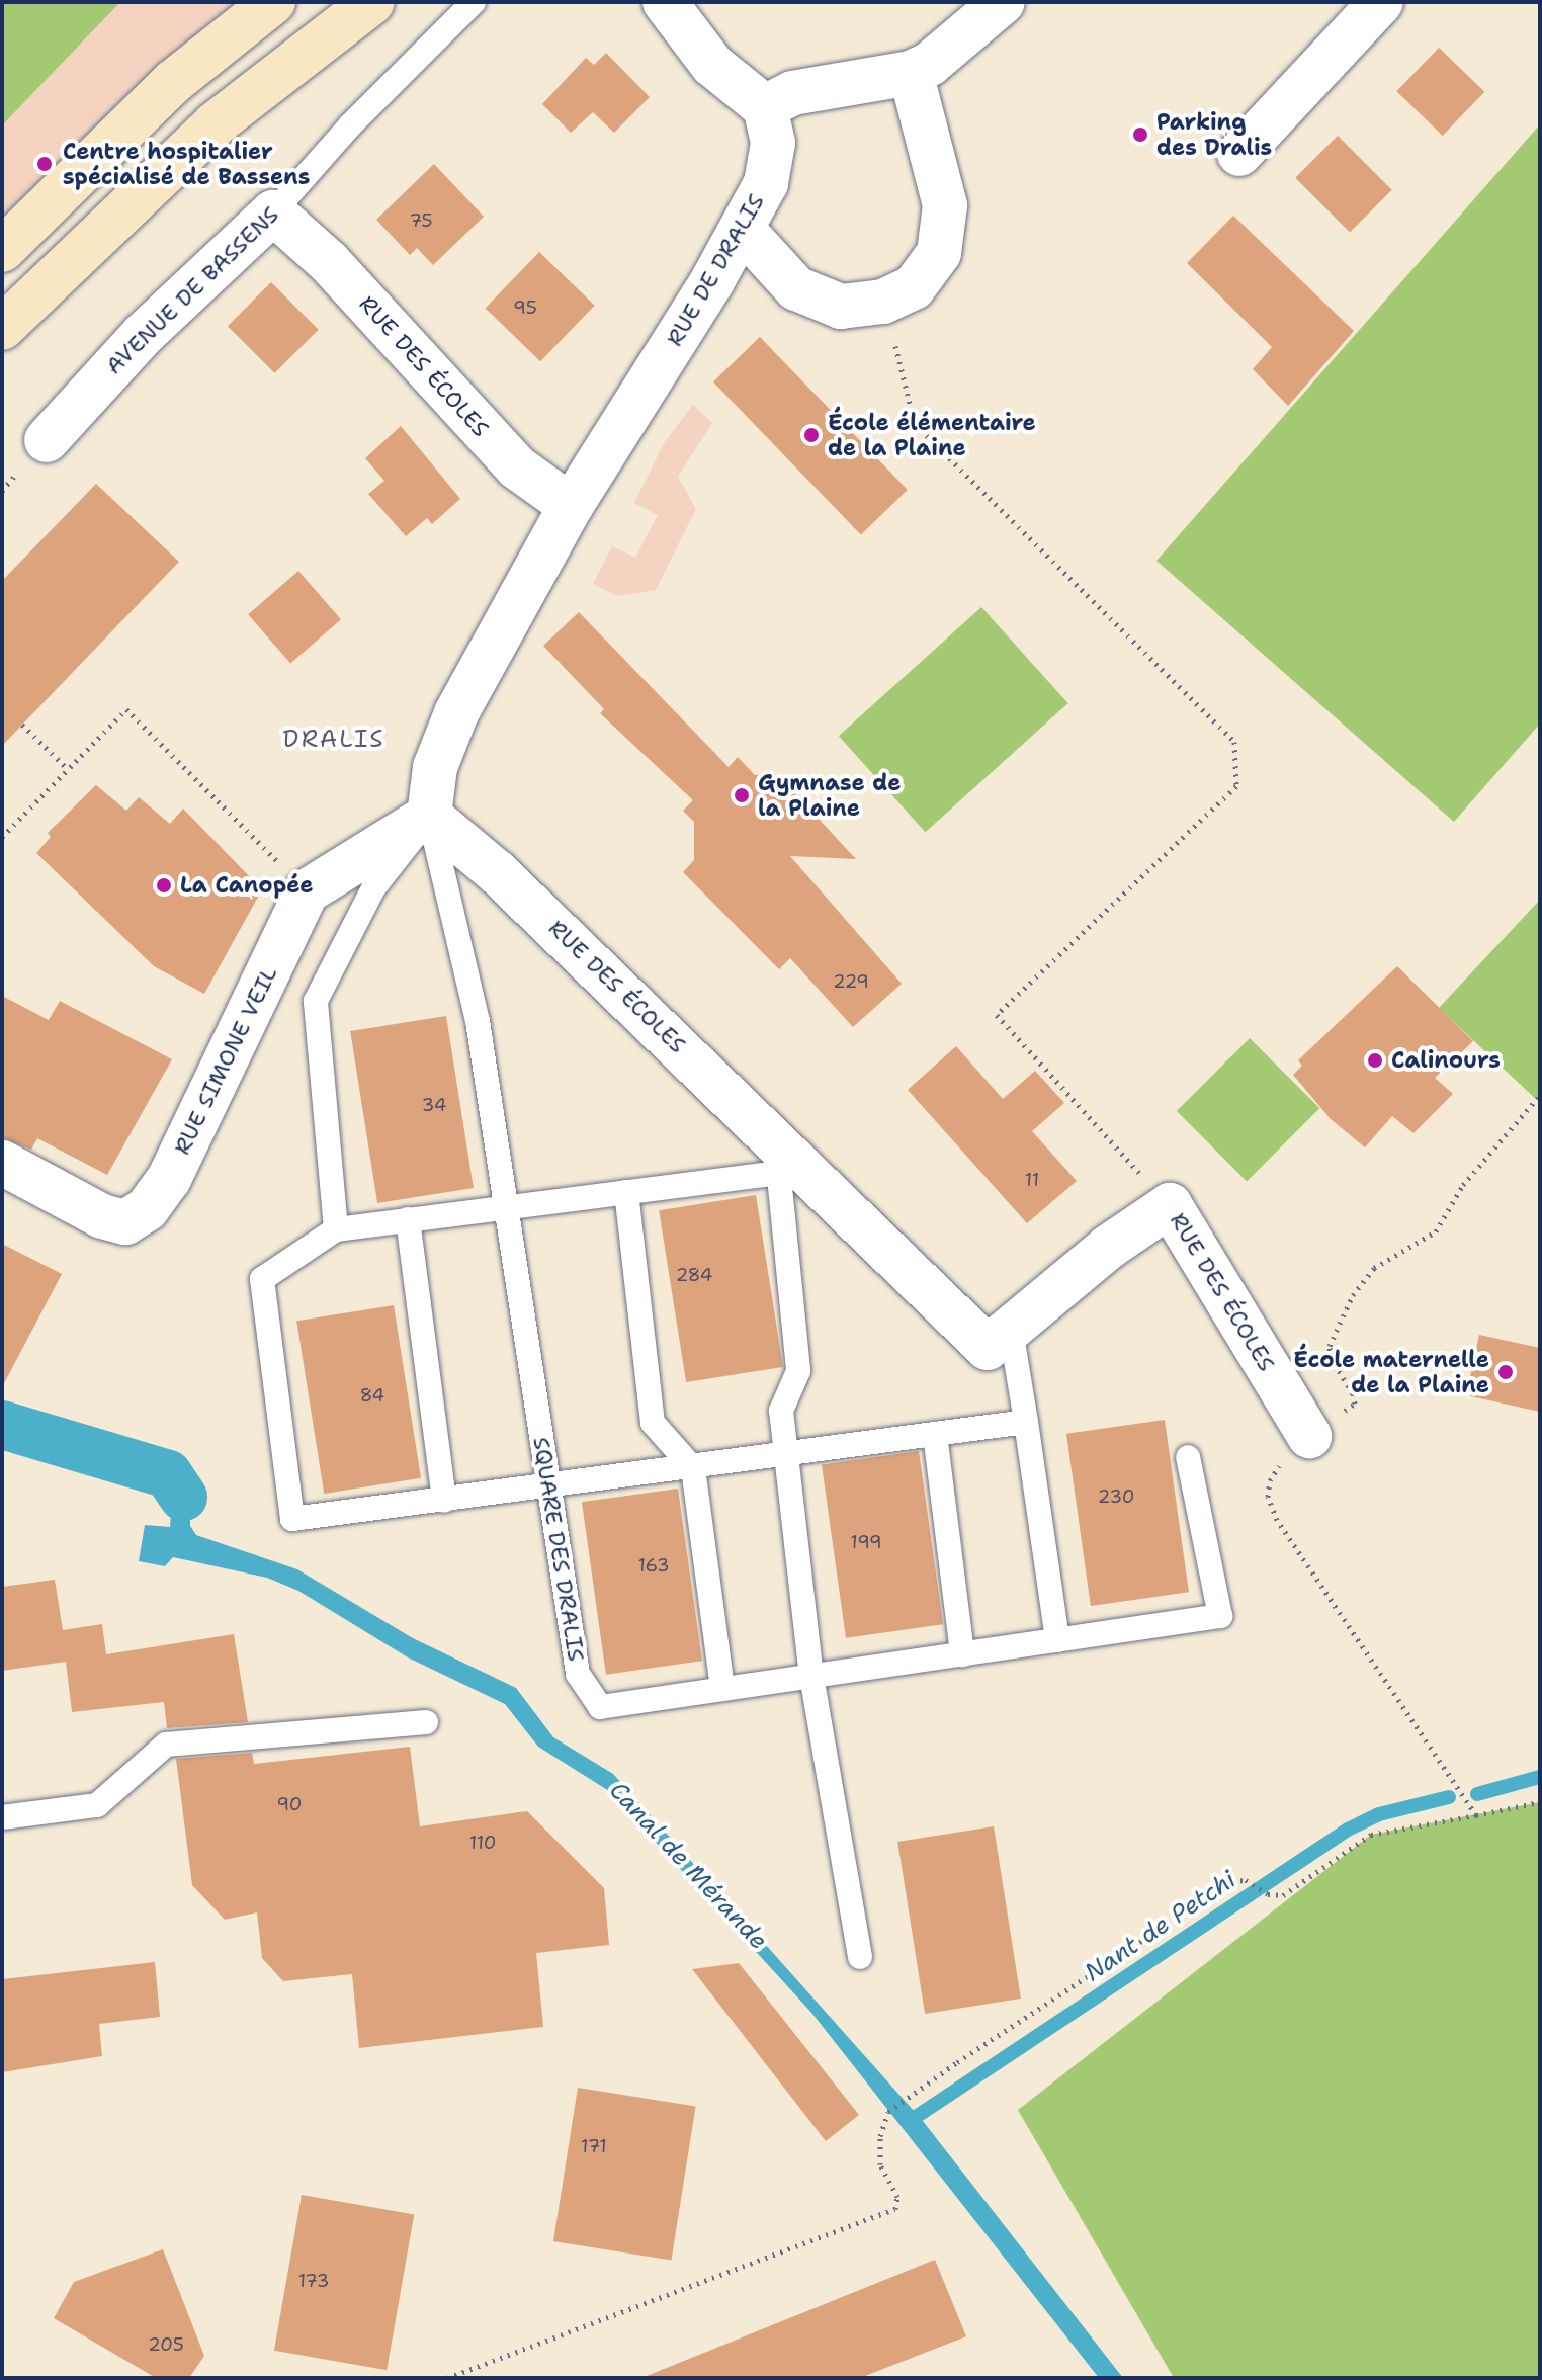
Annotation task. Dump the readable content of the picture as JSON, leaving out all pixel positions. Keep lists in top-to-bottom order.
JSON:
{
  "streets": {
    "street": [
      "RUE DE DRALIS",
      "AVENUE DE BASSENS",
      "RUE DES ÉCOLES",
      "RUE SIMONE VEIL"
    ],
    "lane": ["SQUARE DES DRALIS"]
  },
  "crossings": [
    ["RUE DE DRALIS", "RUE DES ÉCOLES"],
    ["AVENUE DE BASSENS", "RUE DES ÉCOLES"],
    ["RUE DES ÉCOLES", "SQUARE DES DRALIS"]
  ],
  "districts": ["DRALIS"],
  "water": ["Canal de Mérande", "Nant de Petchi"],
  "places": [
    "Parking des Dralis",
    "Centre hospitalier spécialisé de Bassens",
    "École élémentaire de la Plaine",
    "Gymnase de la Plaine",
    "La Canopée",
    "Calinours",
    "École maternelle de la Plaine"
  ],
  "house_numbers": [
    "75",
    "95",
    "229",
    "34",
    "11",
    "284",
    "84",
    "230",
    "199",
    "163",
    "90",
    "110",
    "171",
    "173",
    "205"
  ]
}
